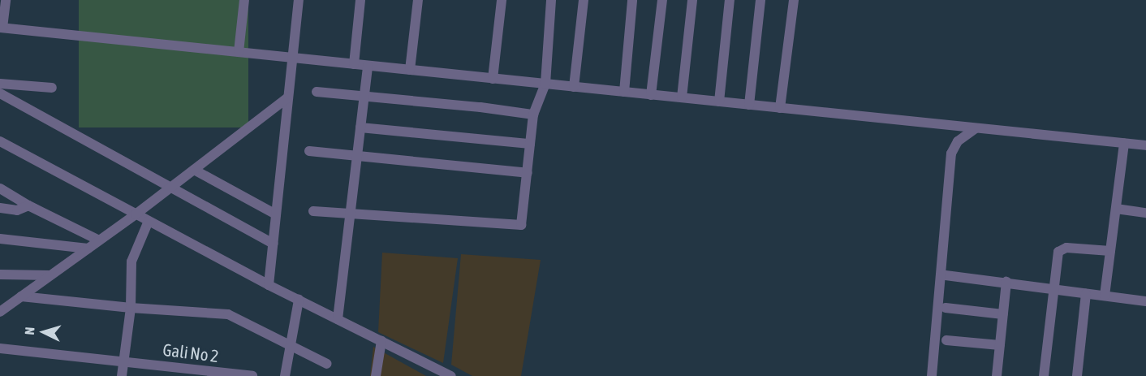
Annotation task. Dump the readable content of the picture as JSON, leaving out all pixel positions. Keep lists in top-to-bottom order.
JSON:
{
  "streets": {
    "street": ["Gali No 2"]
  },
  "north": "left"
}
